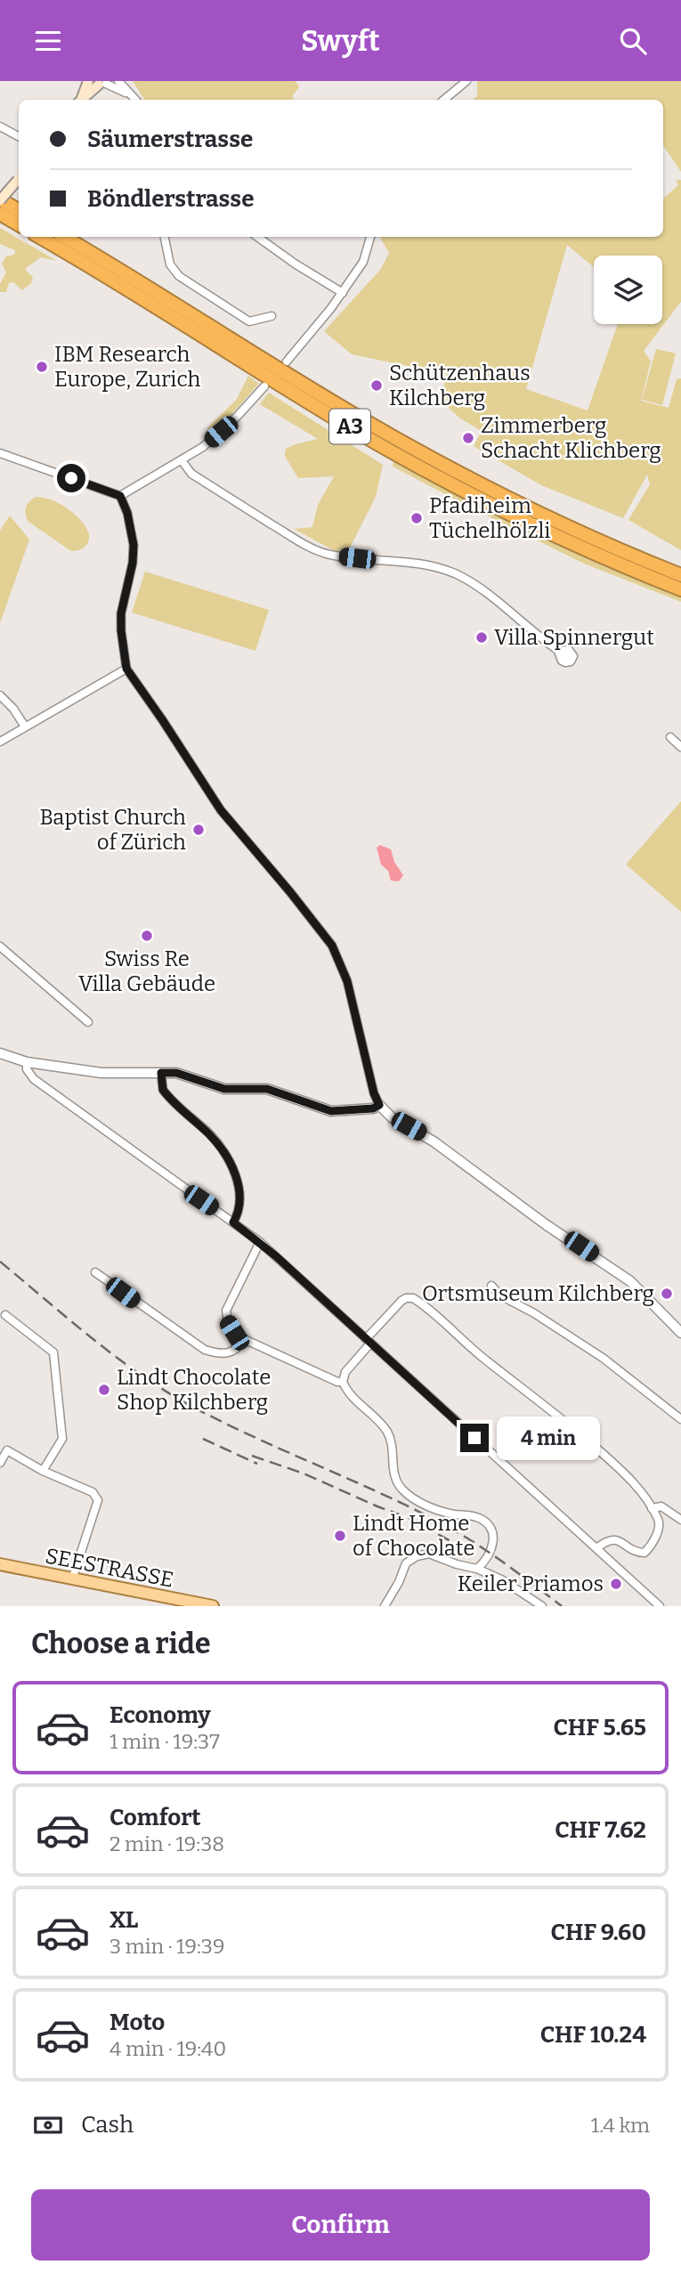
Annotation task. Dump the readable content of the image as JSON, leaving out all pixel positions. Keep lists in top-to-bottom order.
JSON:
{
  "streets": {
    "highway": ["A3"],
    "main road": ["SEESTRASSE"]
  },
  "places": [
    "IBM Research Europe, Zurich",
    "Schützenhaus Kilchberg",
    "Zimmerberg Schacht Klichberg",
    "Pfadiheim Tüchelhölzli",
    "Villa Spinnergut",
    "Baptist Church of Zürich",
    "Swiss Re Villa Gebäude",
    "Ortsmuseum Kilchberg",
    "Lindt Chocolate Shop Kilchberg",
    "Lindt Home of Chocolate",
    "Keiler Priamos"
  ],
  "page": {
    "header": "Swyft",
    "banner": ["Säumerstrasse", "Böndlerstrasse"],
    "bubble": "4 min",
    "heading": "Choose a ride",
    "list": [
      {
        "name": "Economy",
        "note": "1 min · 19:37",
        "value": "CHF 5.65"
      },
      {
        "name": "Comfort",
        "note": "2 min · 19:38",
        "value": "CHF 7.62"
      },
      {
        "name": "XL",
        "note": "3 min · 19:39",
        "value": "CHF 9.60"
      },
      {
        "name": "Moto",
        "note": "4 min · 19:40",
        "value": "CHF 10.24"
      }
    ],
    "pay": ["Cash", "1.4 km"],
    "buttons": "Confirm"
  }
}
